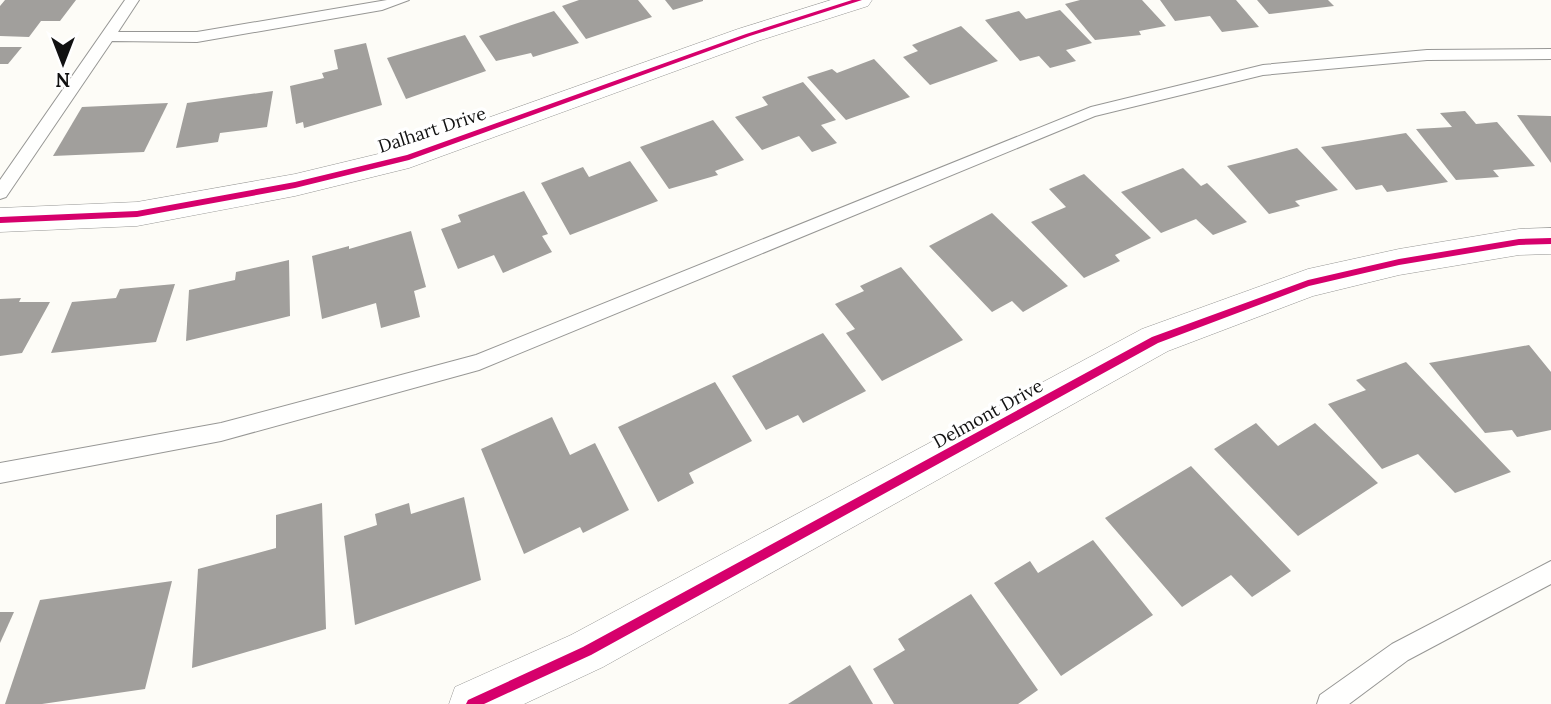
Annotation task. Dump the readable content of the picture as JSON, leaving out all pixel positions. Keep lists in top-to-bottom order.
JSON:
{
  "streets": {
    "street": ["Dalhart Drive", "Delmont Drive"]
  },
  "north": "bottom"
}
